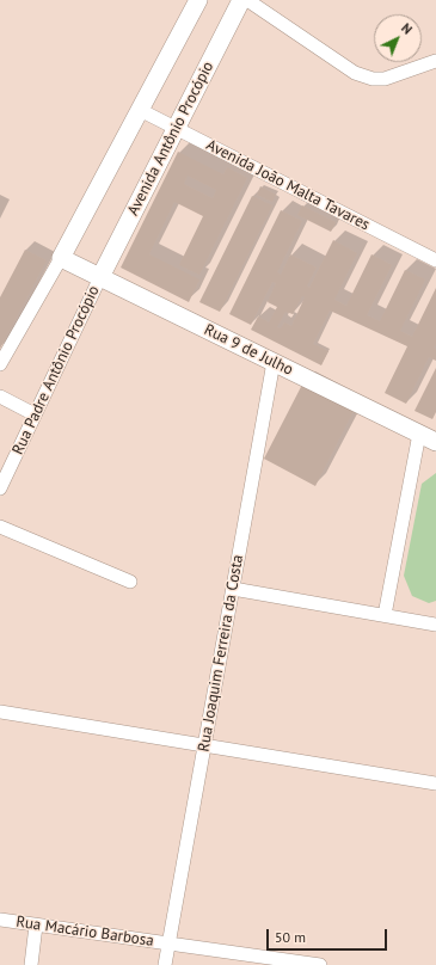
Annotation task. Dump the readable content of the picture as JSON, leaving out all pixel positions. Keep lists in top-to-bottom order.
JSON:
{
  "streets": {
    "street": [
      "Avenida Antônio Procópio",
      "Avenida João Malta Tavares",
      "Rua 9 de Julho",
      "Rua Padre Antônio Procópio",
      "Rua Joaquim Ferreira da Costa",
      "Rua Macário Barbosa"
    ]
  },
  "crossings": [
    ["Avenida Antônio Procópio", "Avenida João Malta Tavares"],
    ["Avenida Antônio Procópio", "Rua 9 de Julho"],
    ["Avenida Antônio Procópio", "Rua Padre Antônio Procópio"],
    ["Rua 9 de Julho", "Rua Padre Antônio Procópio"],
    ["Rua 9 de Julho", "Rua Joaquim Ferreira da Costa"],
    ["Rua Joaquim Ferreira da Costa", "Rua Macário Barbosa"]
  ],
  "scale_bar": "50 m",
  "north": "top right"
}
